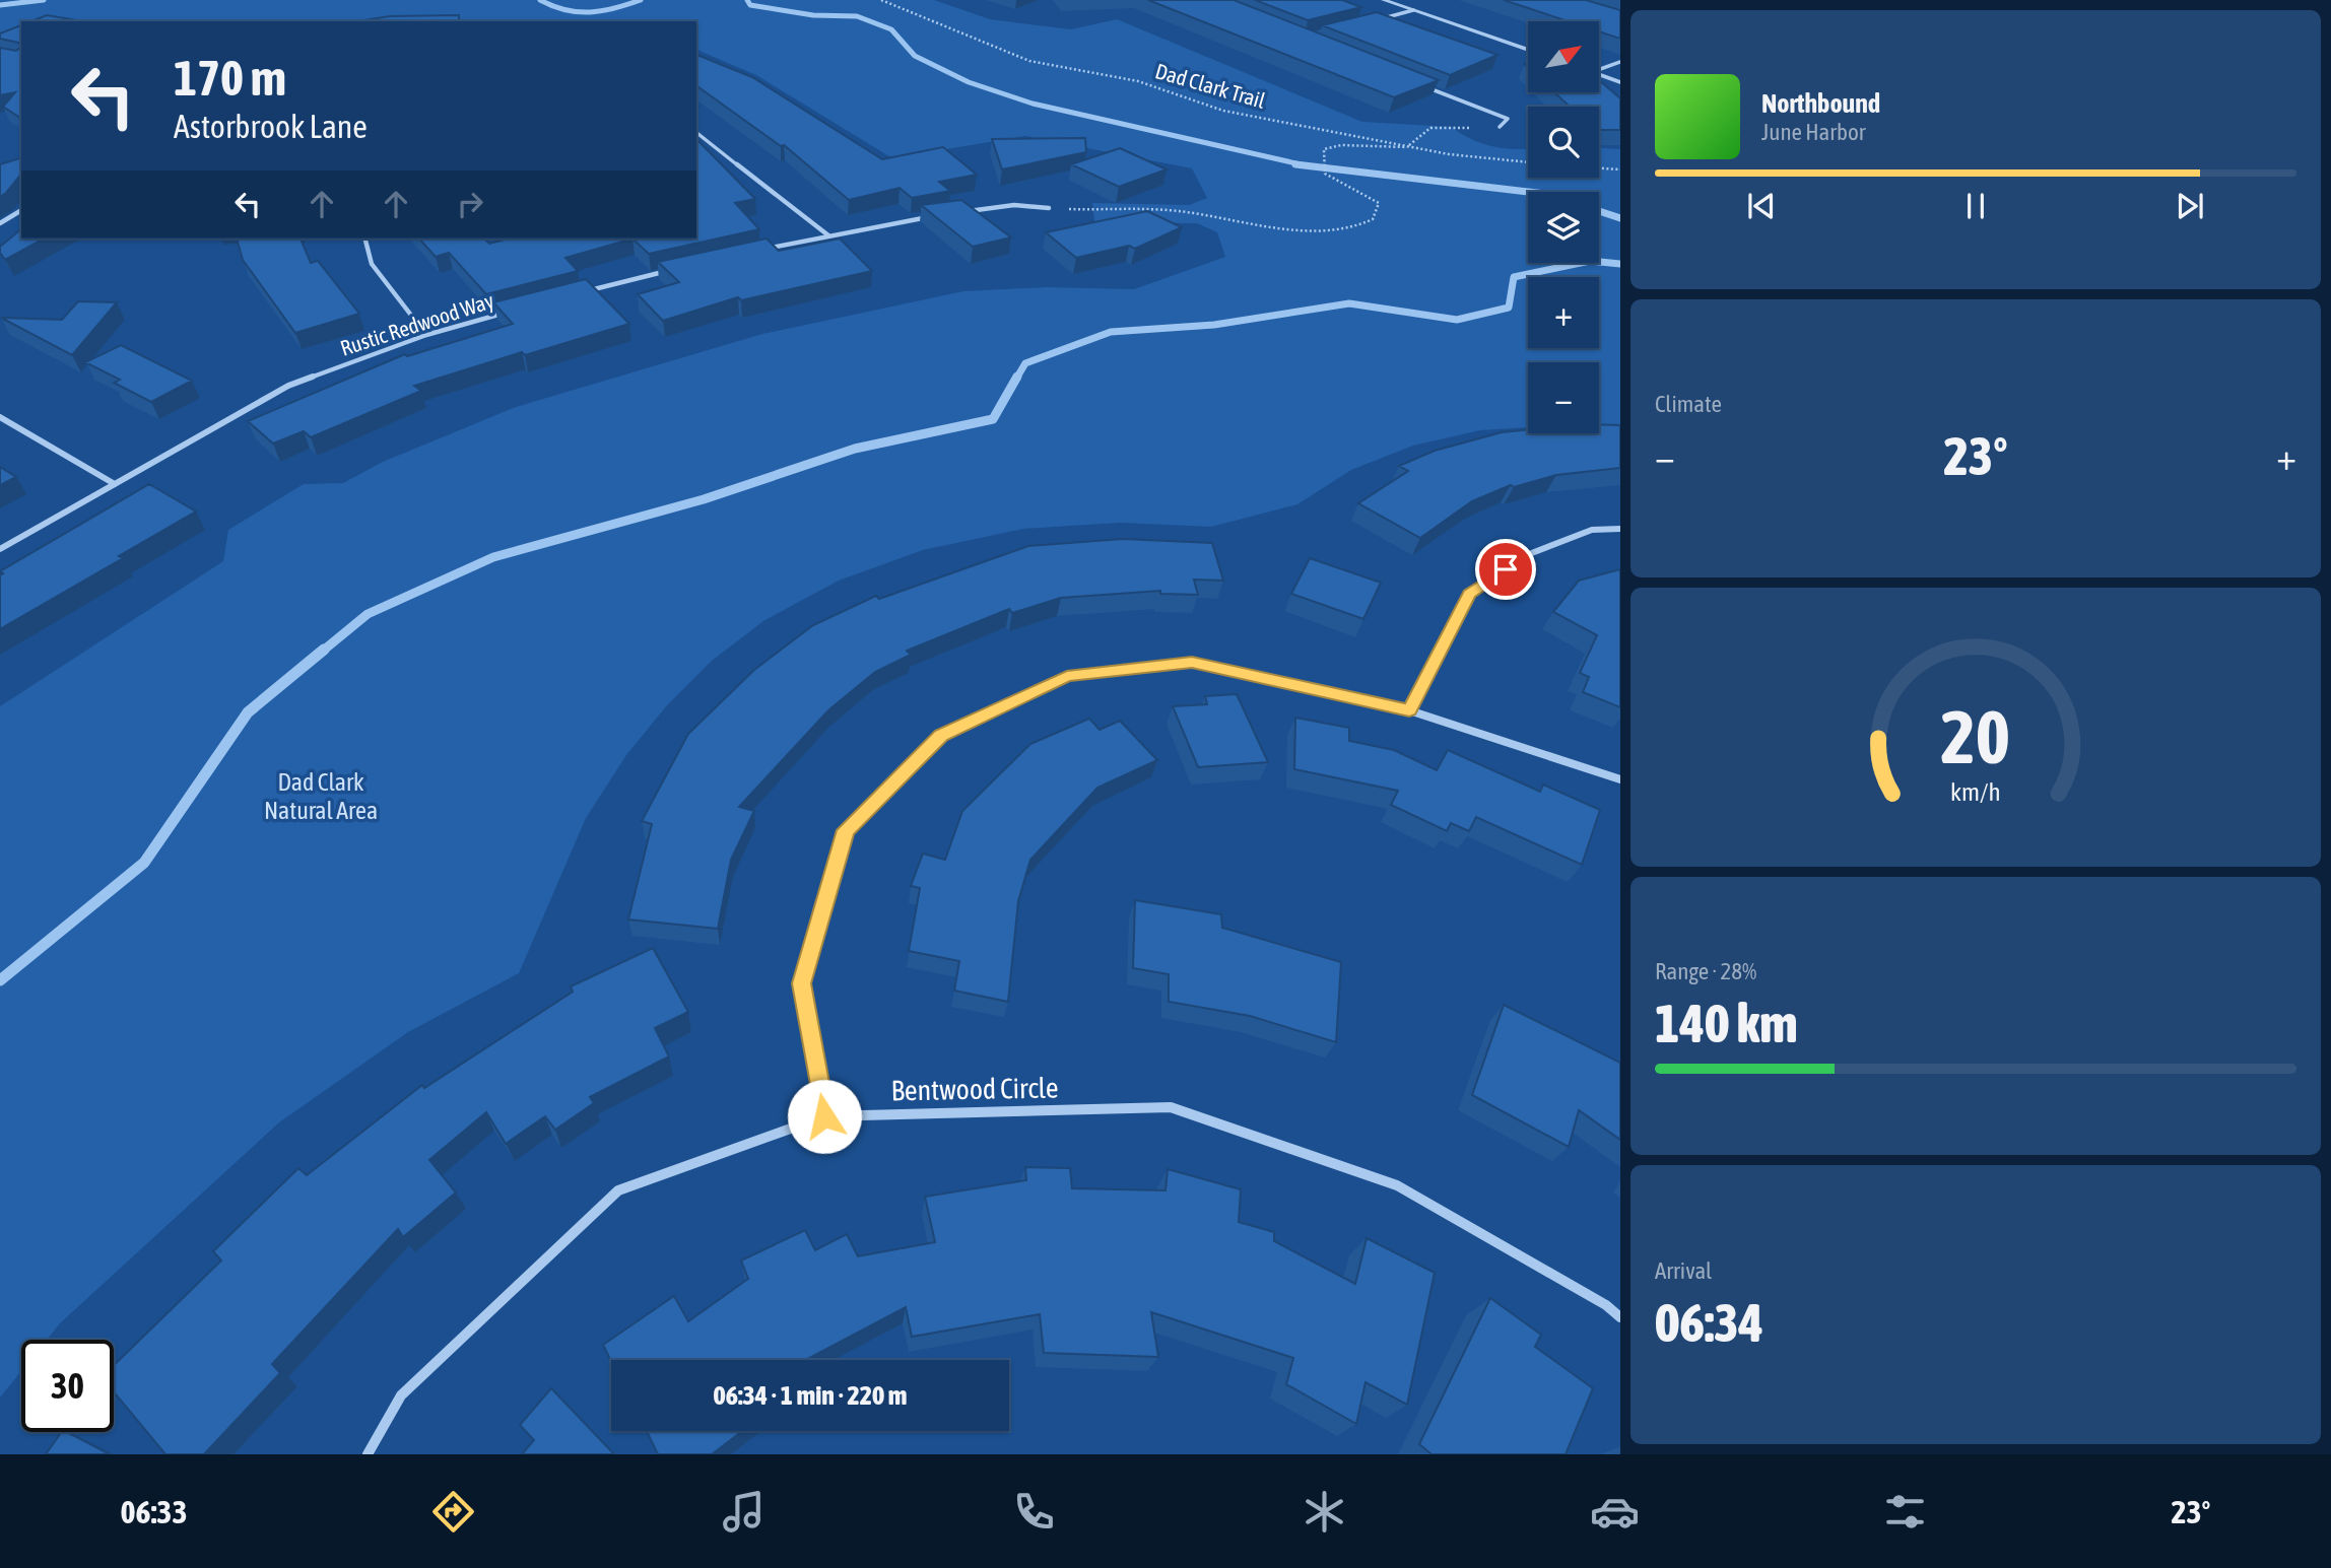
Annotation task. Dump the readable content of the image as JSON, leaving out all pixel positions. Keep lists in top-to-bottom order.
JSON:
{
  "streets": {
    "street": ["Rustic Redwood Way", "Bentwood Circle"],
    "path": ["Dad Clark Trail"]
  },
  "parks": ["Dad Clark Natural Area"],
  "north": "top right",
  "page": {
    "map_buttons": ["+", "−"],
    "turn": ["170 m", "Astorbrook Lane"],
    "song": ["Northbound", "June Harbor"],
    "tile": [
      "Climate",
      ["Range · 28%", "140 km"],
      ["Arrival", "06:34"]
    ],
    "heat": ["−", "23°", "+"],
    "limit": "30",
    "trip": "06:34 · 1 min · 220 m",
    "tabs": ["06:33", "23°"],
    "gauge": ["20", "km/h"]
  }
}
